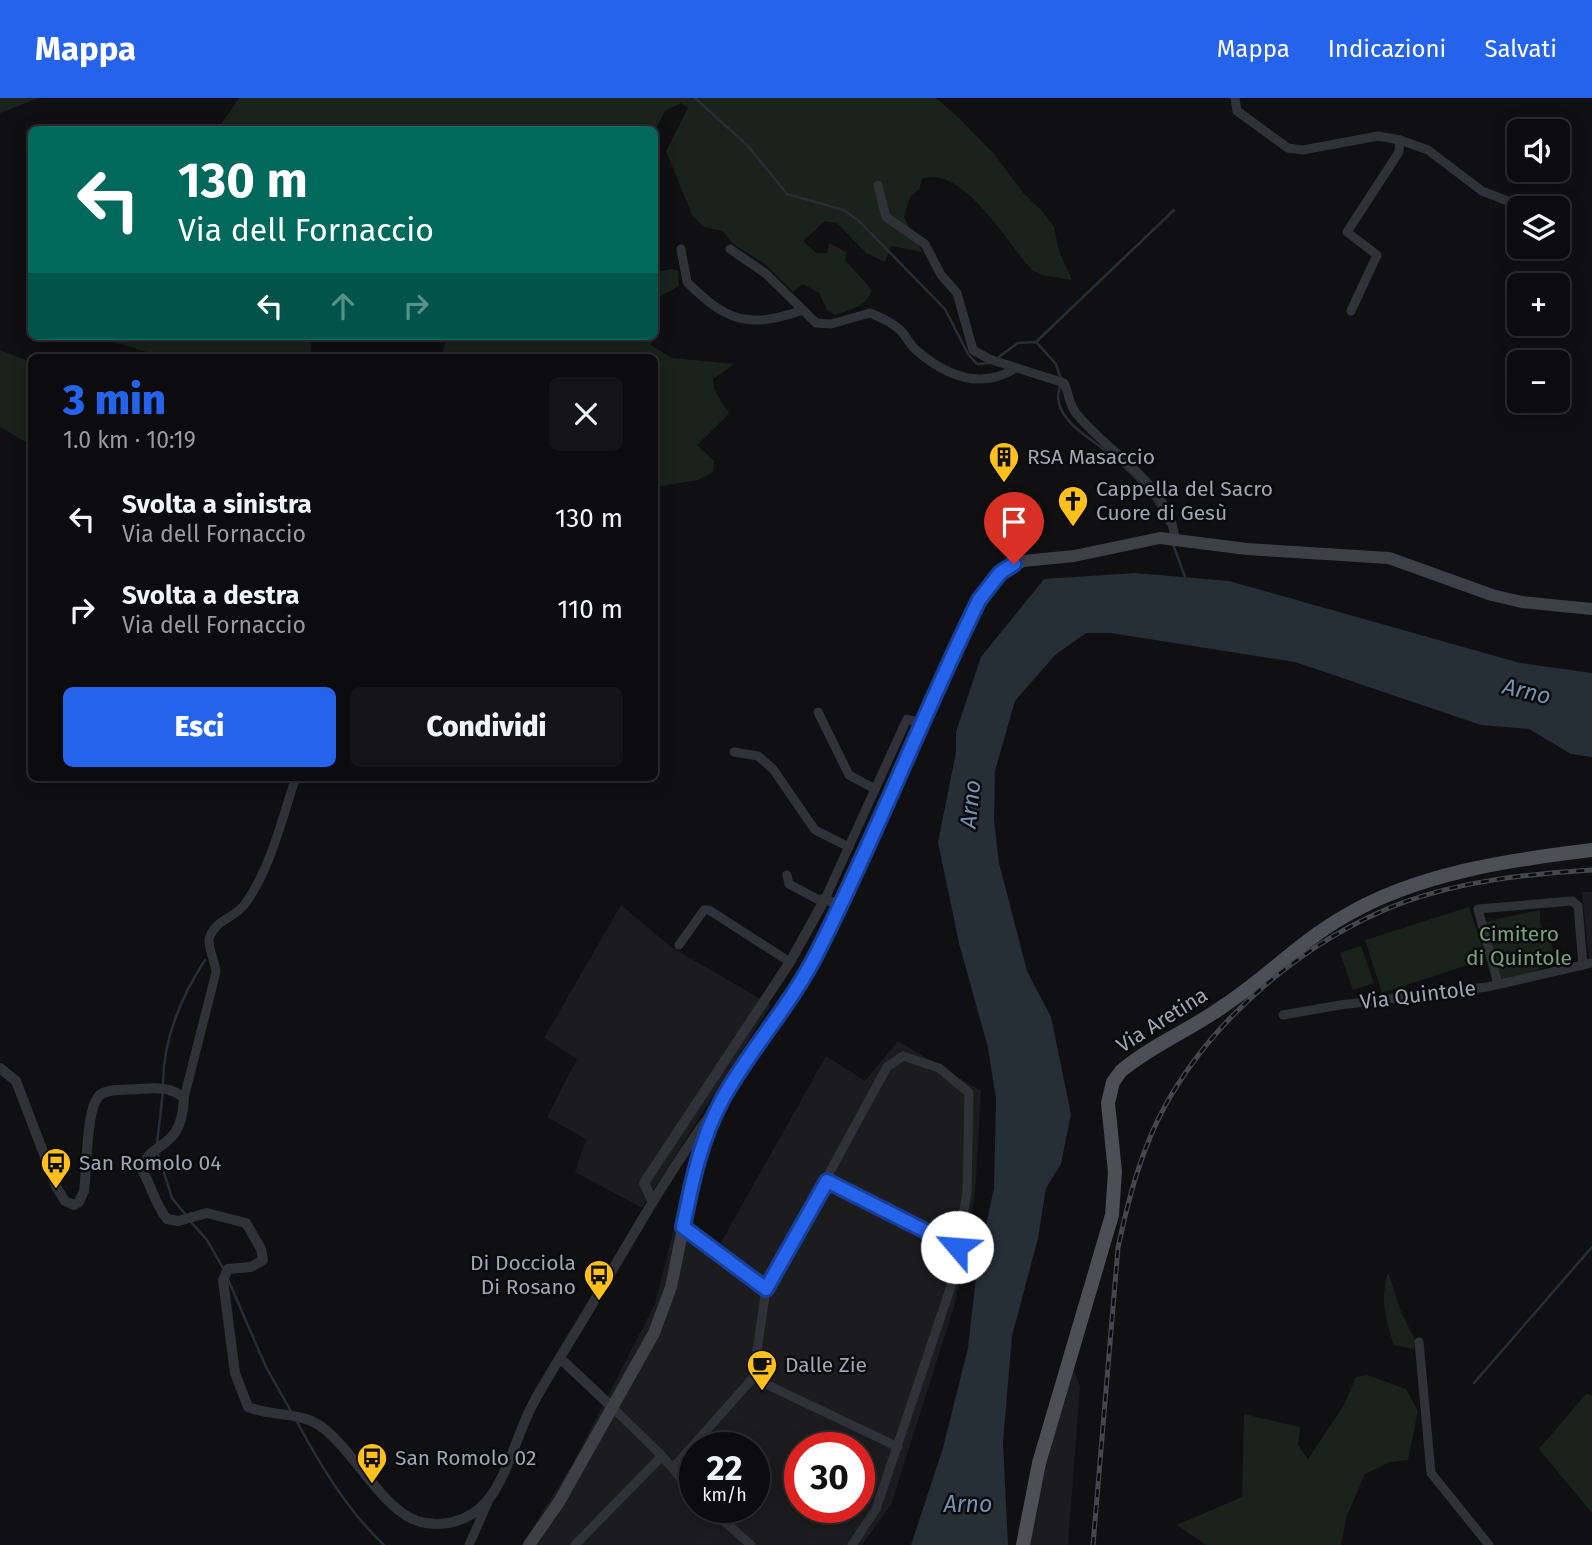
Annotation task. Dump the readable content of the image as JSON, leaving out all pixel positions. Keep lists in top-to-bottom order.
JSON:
{
  "streets": {
    "main road": ["Via Aretina"],
    "street": ["Via Quintole"]
  },
  "water": ["Arno"],
  "parks": ["Cimitero di Quintole"],
  "places": {
    "building": ["RSA Masaccio"],
    "church": ["Cappella del Sacro Cuore di Gesù"],
    "bus stop": ["San Romolo 04", "Di Docciola Di Rosano", "San Romolo 02"],
    "cafe": ["Dalle Zie"]
  },
  "page": {
    "header": "Mappa",
    "nav": ["Mappa", "Indicazioni", "Salvati"],
    "map_buttons": ["+", "−"],
    "turn": ["130 m", "Via dell Fornaccio"],
    "heading": ["3 min", "1.0 km · 10:19"],
    "list": [
      {
        "name": "Svolta a sinistra",
        "note": "Via dell Fornaccio",
        "value": "130 m"
      },
      {
        "name": "Svolta a destra",
        "note": "Via dell Fornaccio",
        "value": "110 m"
      }
    ],
    "buttons": ["Esci", "Condividi"],
    "speed": "22 km/h",
    "limit": "30"
  }
}
